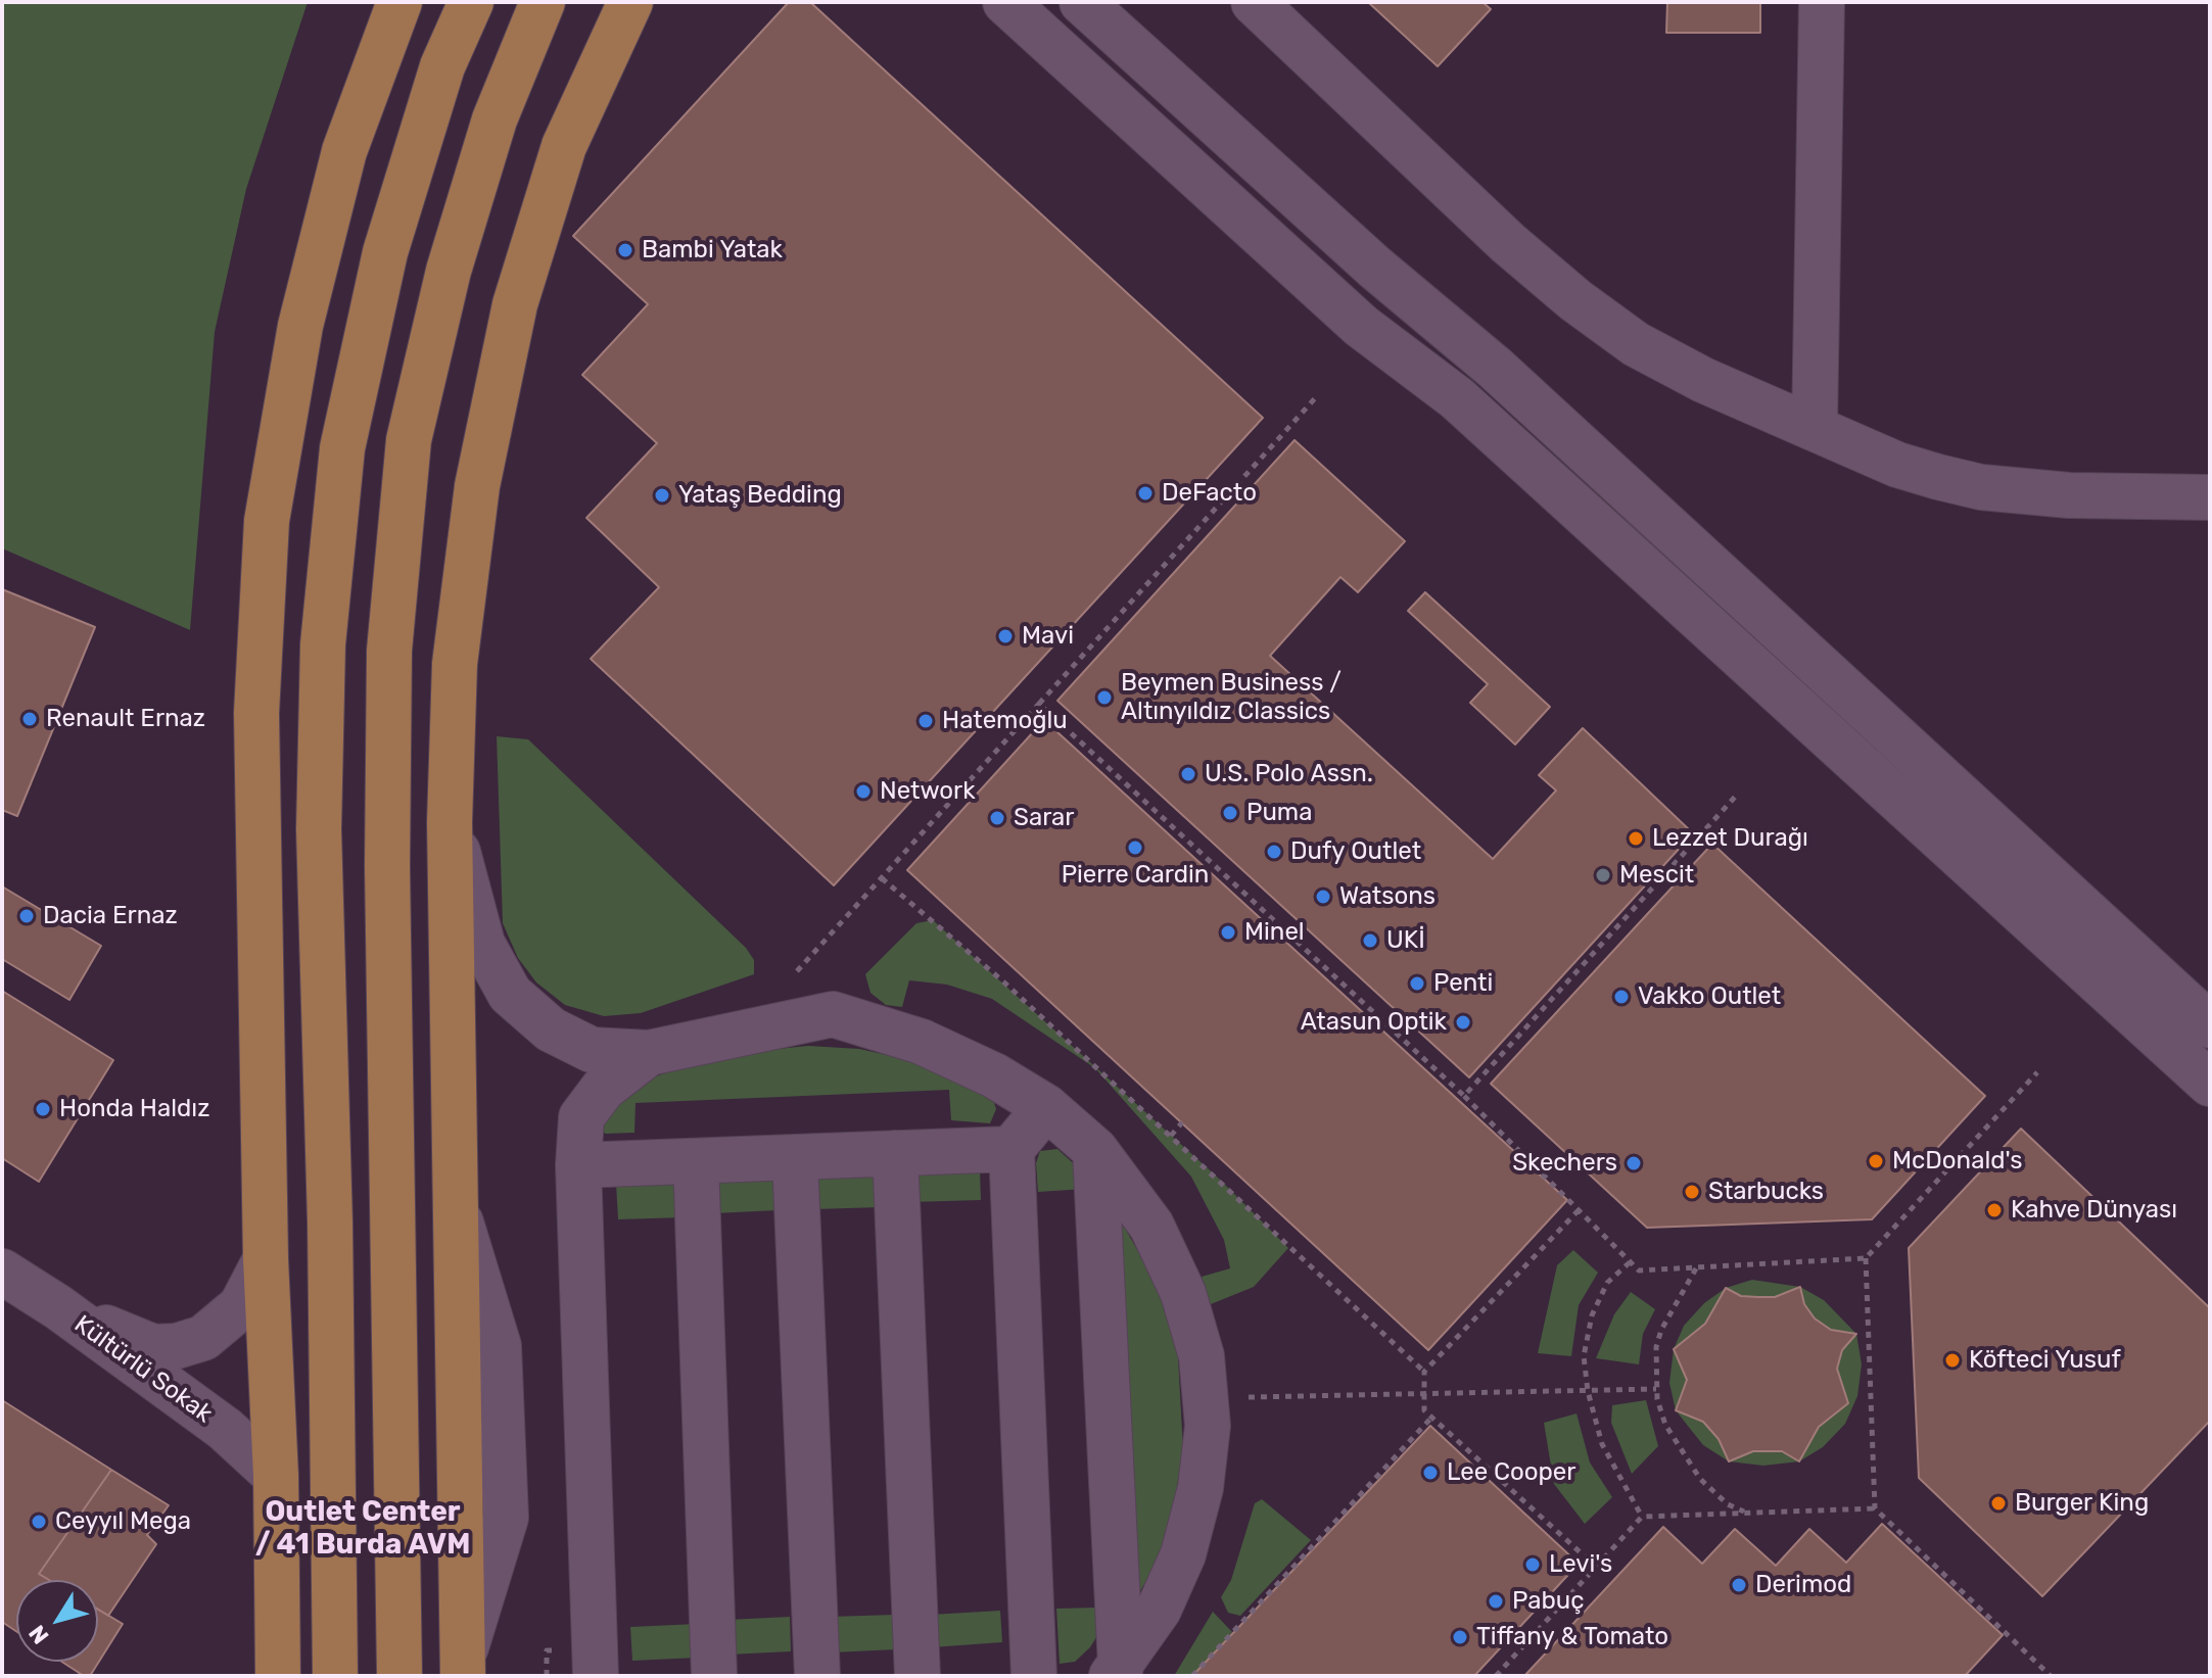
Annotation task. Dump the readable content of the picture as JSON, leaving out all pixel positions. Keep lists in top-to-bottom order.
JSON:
{
  "streets": {
    "street": ["Kültürlü Sokak"]
  },
  "districts": ["Outlet Center / 41 Burda AVM"],
  "places": [
    "Bambi Yatak",
    "DeFacto",
    "Yataş Bedding",
    "Mavi",
    "Beymen Business / Altınyıldız Classics",
    "Renault Ernaz",
    "Hatemoğlu",
    "U.S. Polo Assn.",
    "Network",
    "Puma",
    "Sarar",
    "Lezzet Durağı",
    "Pierre Cardin",
    "Dufy Outlet",
    "Mescit",
    "Watsons",
    "Dacia Ernaz",
    "Minel",
    "UKİ",
    "Penti",
    "Vakko Outlet",
    "Atasun Optik",
    "Honda Haldız",
    "McDonald's",
    "Skechers",
    "Starbucks",
    "Kahve Dünyası",
    "Köfteci Yusuf",
    "Lee Cooper",
    "Burger King",
    "Ceyyıl Mega",
    "Levi's",
    "Derimod",
    "Pabuç",
    "Tiffany & Tomato"
  ],
  "north": "bottom left"
}
